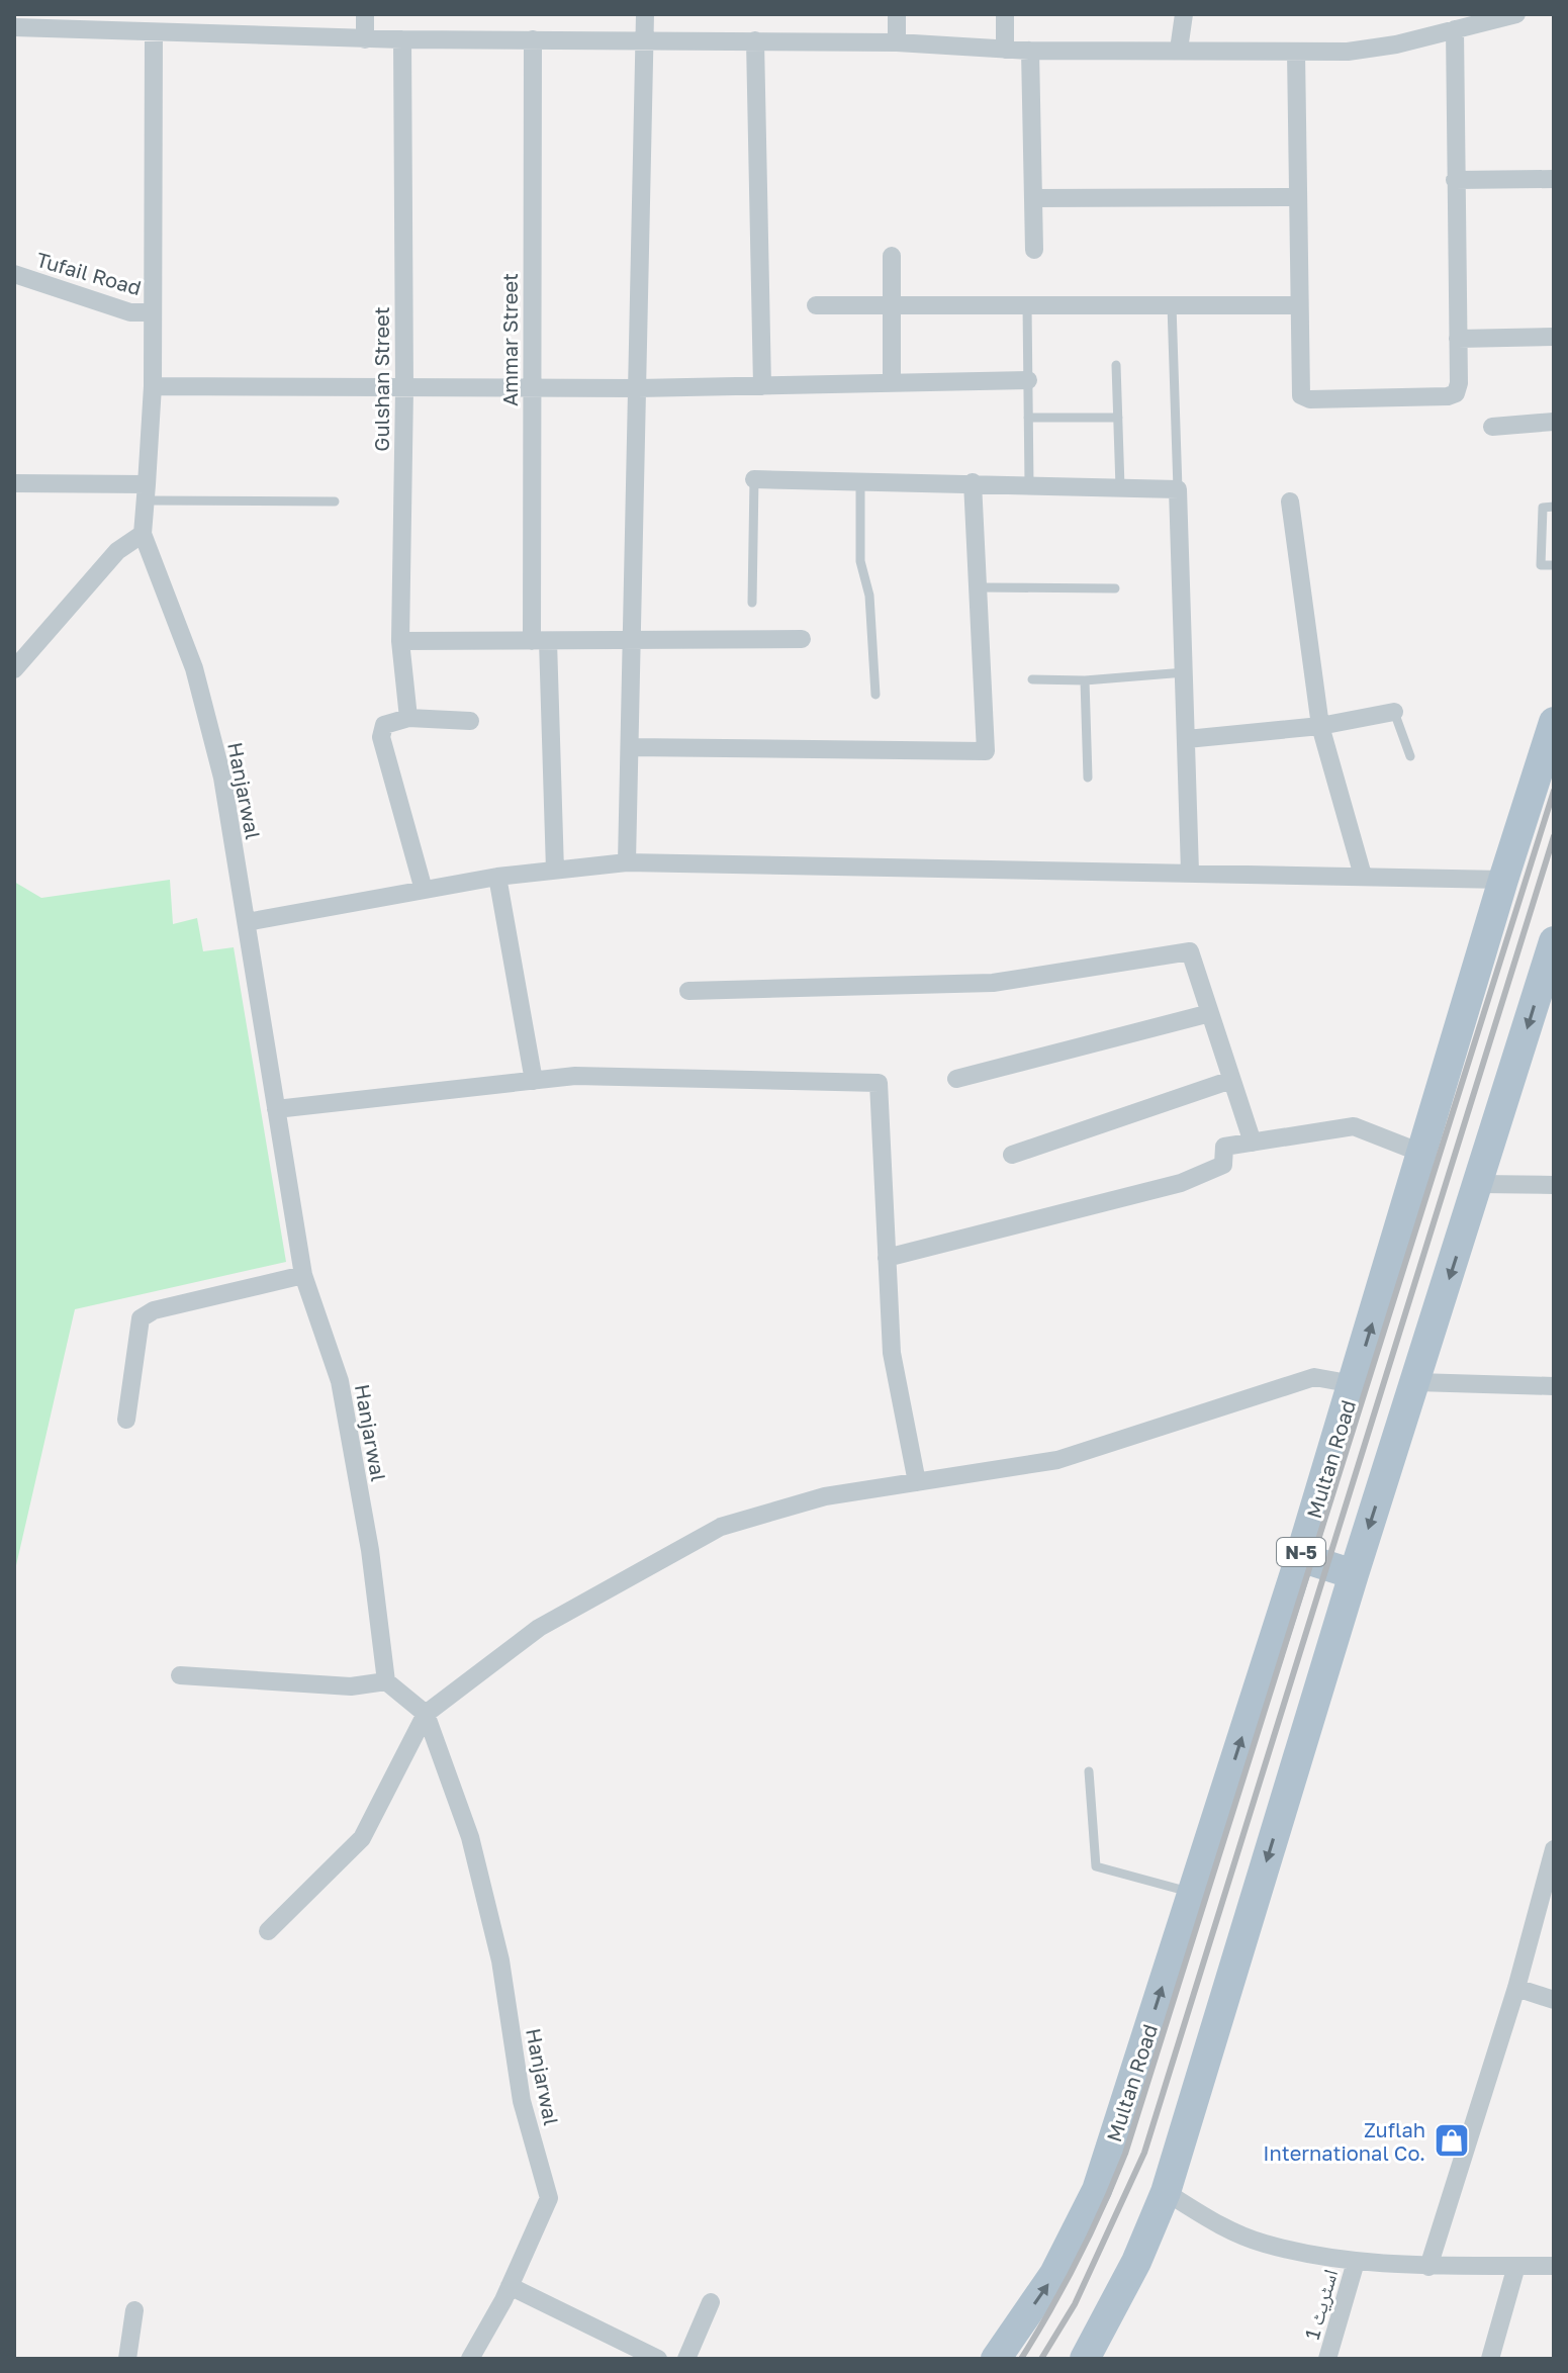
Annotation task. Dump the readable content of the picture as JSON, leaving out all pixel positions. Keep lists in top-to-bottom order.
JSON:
{
  "streets": {
    "main road": ["Multan Road", "N-5"],
    "street": [
      "Tufail Road",
      "Ammar Street",
      "Gulshan Street",
      "Hanjarwal",
      "اسٹریٹ 1"
    ]
  },
  "crossings": [
    ["Tufail Road", "Hanjarwal"]
  ],
  "places": {
    "shop": ["Zuflah International Co."]
  }
}
